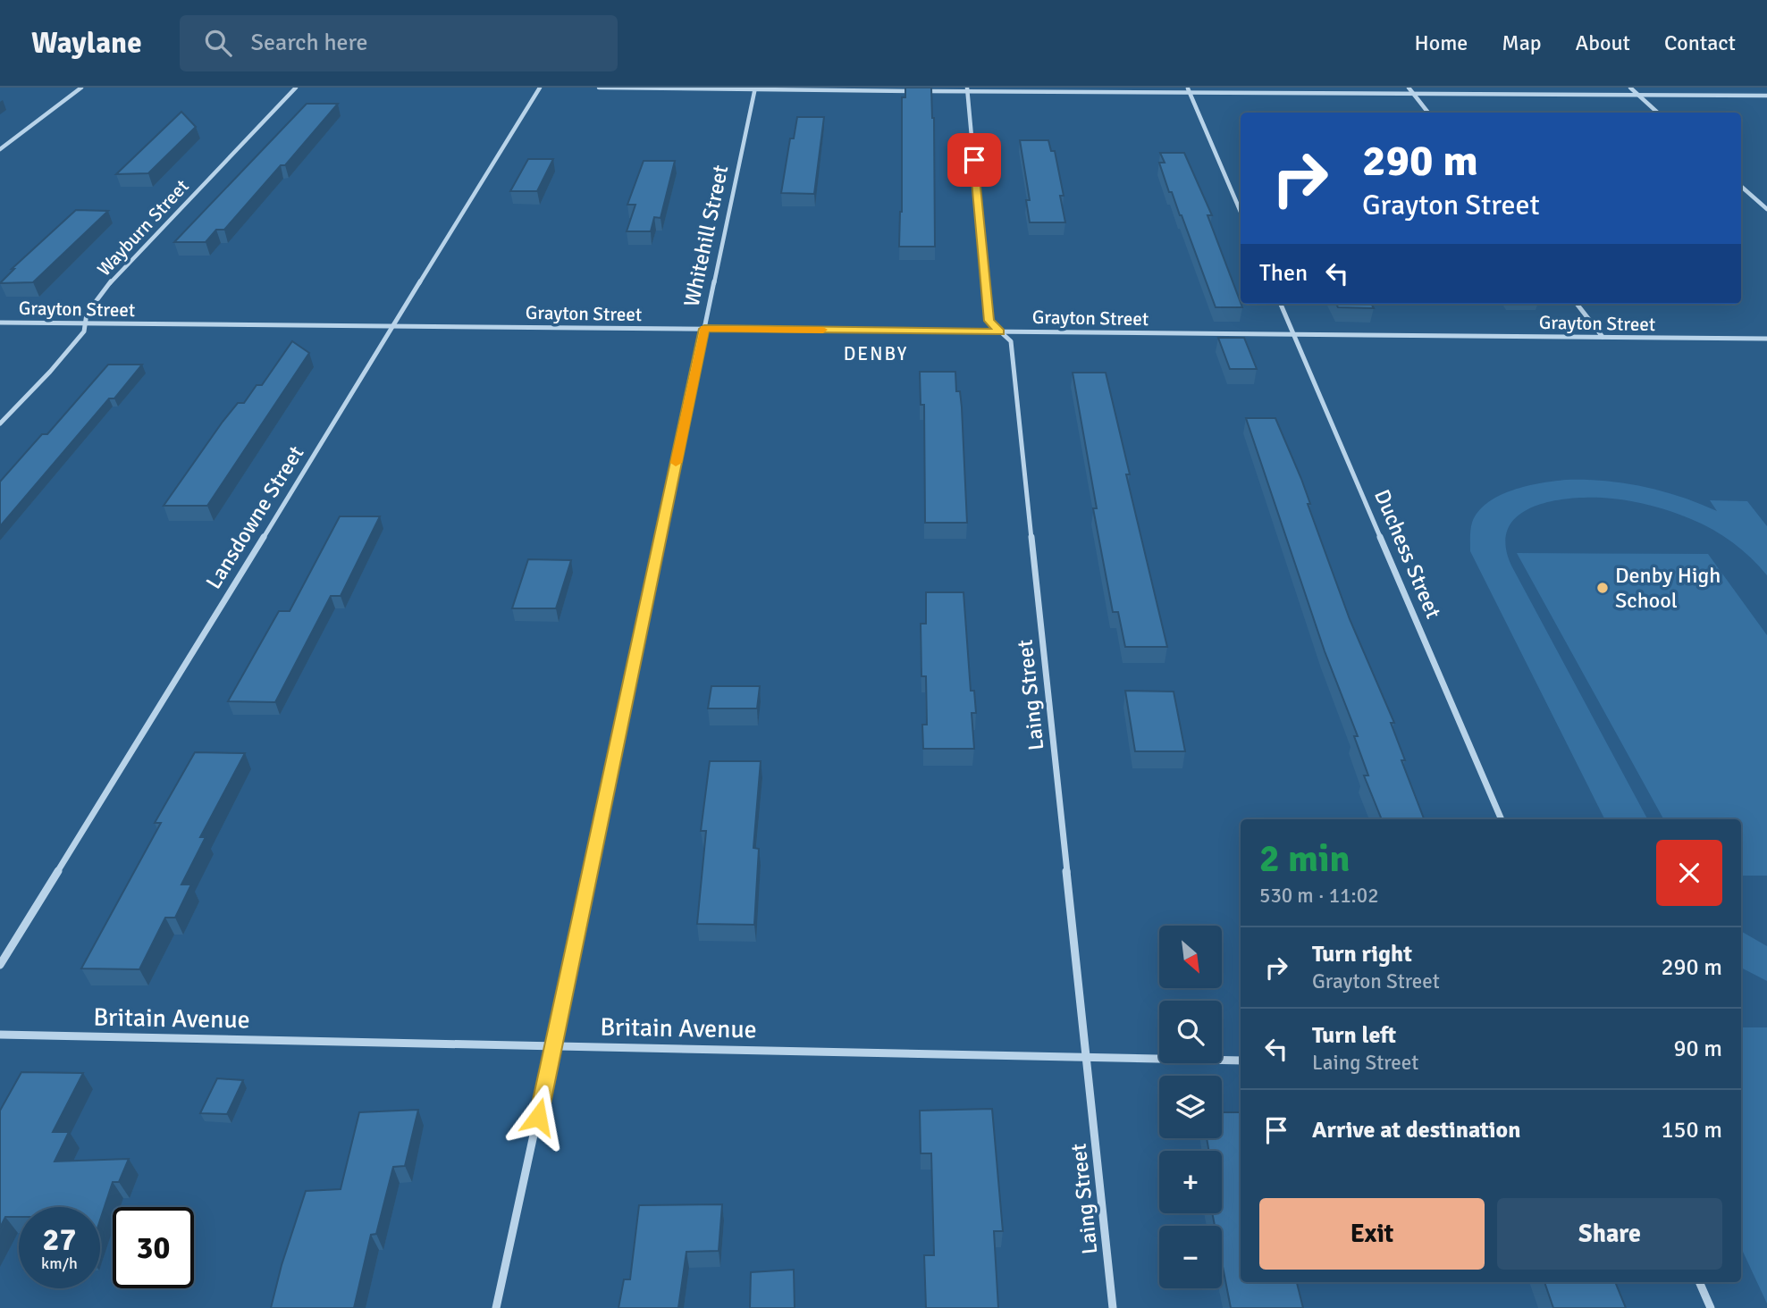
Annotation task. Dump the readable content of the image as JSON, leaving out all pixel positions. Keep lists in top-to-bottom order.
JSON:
{
  "streets": {
    "street": [
      "Wayburn Street",
      "Whitehill Street",
      "Grayton Street",
      "Lansdowne Street",
      "Duchess Street",
      "Laing Street",
      "Britain Avenue"
    ]
  },
  "crossings": [
    ["Wayburn Street", "Grayton Street"],
    ["Whitehill Street", "Grayton Street"],
    ["Whitehill Street", "Britain Avenue"],
    ["Grayton Street", "Lansdowne Street"],
    ["Grayton Street", "Duchess Street"],
    ["Grayton Street", "Laing Street"],
    ["Laing Street", "Britain Avenue"]
  ],
  "districts": ["DENBY"],
  "places": ["Denby High School"],
  "north": "bottom right",
  "page": {
    "header": "Waylane",
    "search": "Search here",
    "nav": [
      "Home",
      "Map",
      "About",
      "Contact"
    ],
    "turn": ["290 m", "Grayton Street"],
    "then": "Then",
    "heading": ["2 min", "530 m · 11:02"],
    "map_buttons": ["+", "−"],
    "list": [
      {
        "name": "Turn right",
        "note": "Grayton Street",
        "value": "290 m"
      },
      {
        "name": "Turn left",
        "note": "Laing Street",
        "value": "90 m"
      },
      {
        "name": "Arrive at destination",
        "value": "150 m"
      }
    ],
    "buttons": ["Exit", "Share"],
    "speed": "27 km/h",
    "limit": "30"
  }
}
